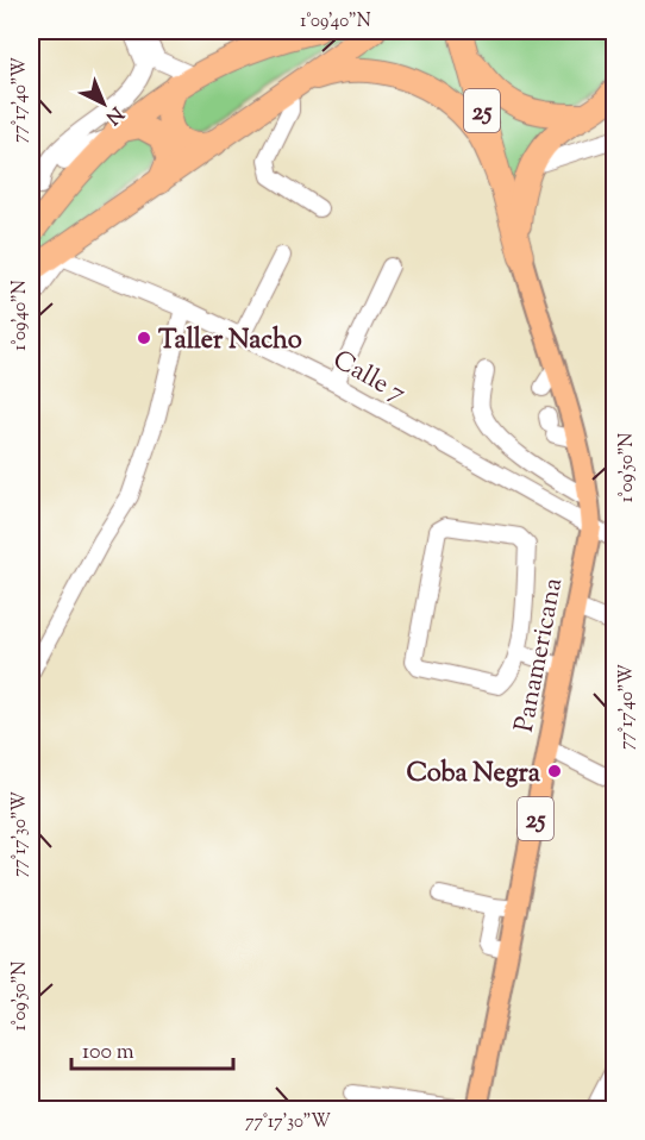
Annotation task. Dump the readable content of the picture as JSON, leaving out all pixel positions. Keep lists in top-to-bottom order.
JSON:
{
  "streets": {
    "highway": ["25", "Panamericana"],
    "street": ["Calle 7"]
  },
  "crossings": [
    ["Calle 7", "Panamericana"]
  ],
  "places": ["Taller Nacho", "Coba Negra"],
  "scale_bar": "100 m",
  "north": "bottom right",
  "coordinates": [
    "1°09'40\"N",
    "77°17'40\"W",
    "1°09'50\"N",
    "77°17'30\"W"
  ]
}
